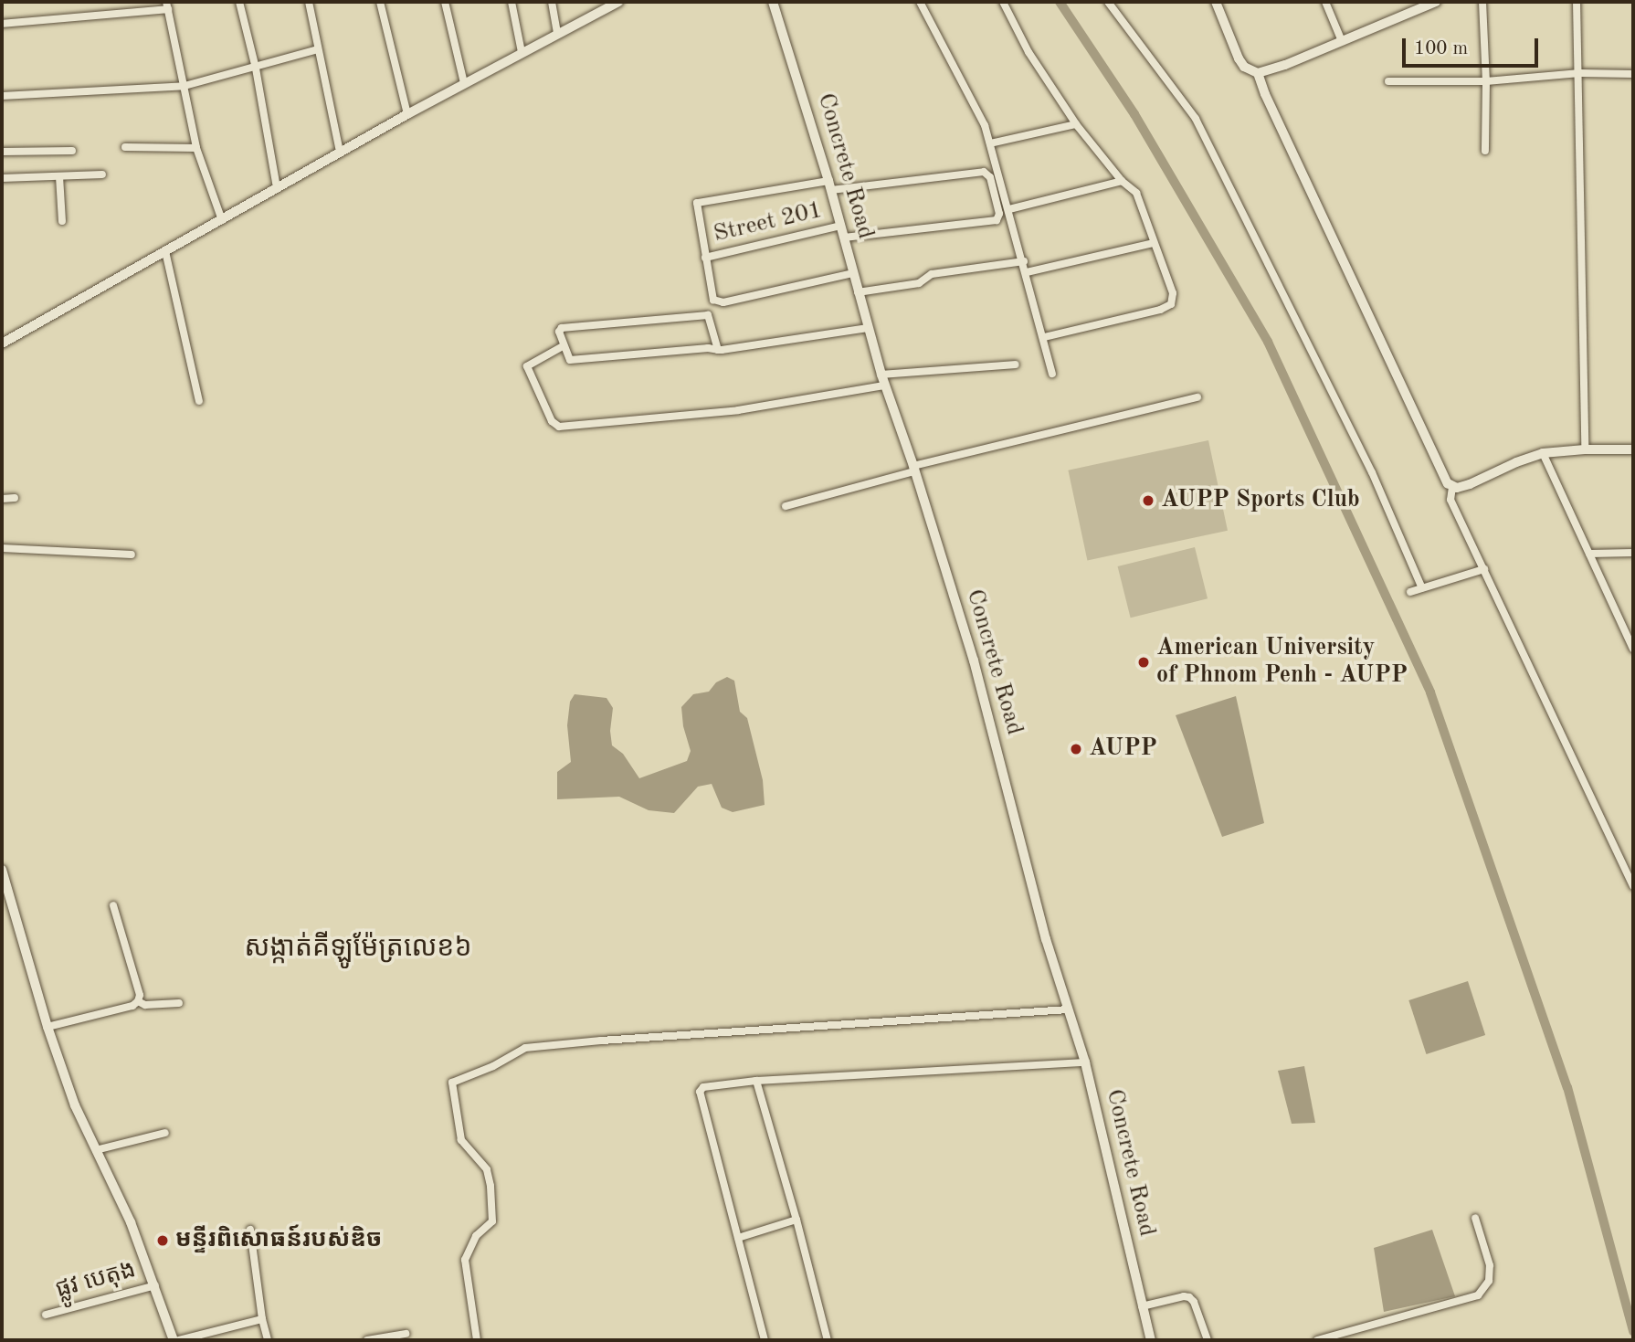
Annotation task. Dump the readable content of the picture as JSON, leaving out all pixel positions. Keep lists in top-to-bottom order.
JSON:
{
  "streets": {
    "street": ["Concrete Road", "Street 201", "ផ្លូវ បេតុង"]
  },
  "crossings": [
    ["Concrete Road", "Street 201"]
  ],
  "districts": ["សង្កាត់គីឡូម៉ែត្រលេខ៦"],
  "places": [
    "AUPP Sports Club",
    "American University of Phnom Penh - AUPP",
    "AUPP",
    "មន្ទីរពិសោធន៍របស់ឌិច"
  ],
  "scale_bar": "100 m"
}
